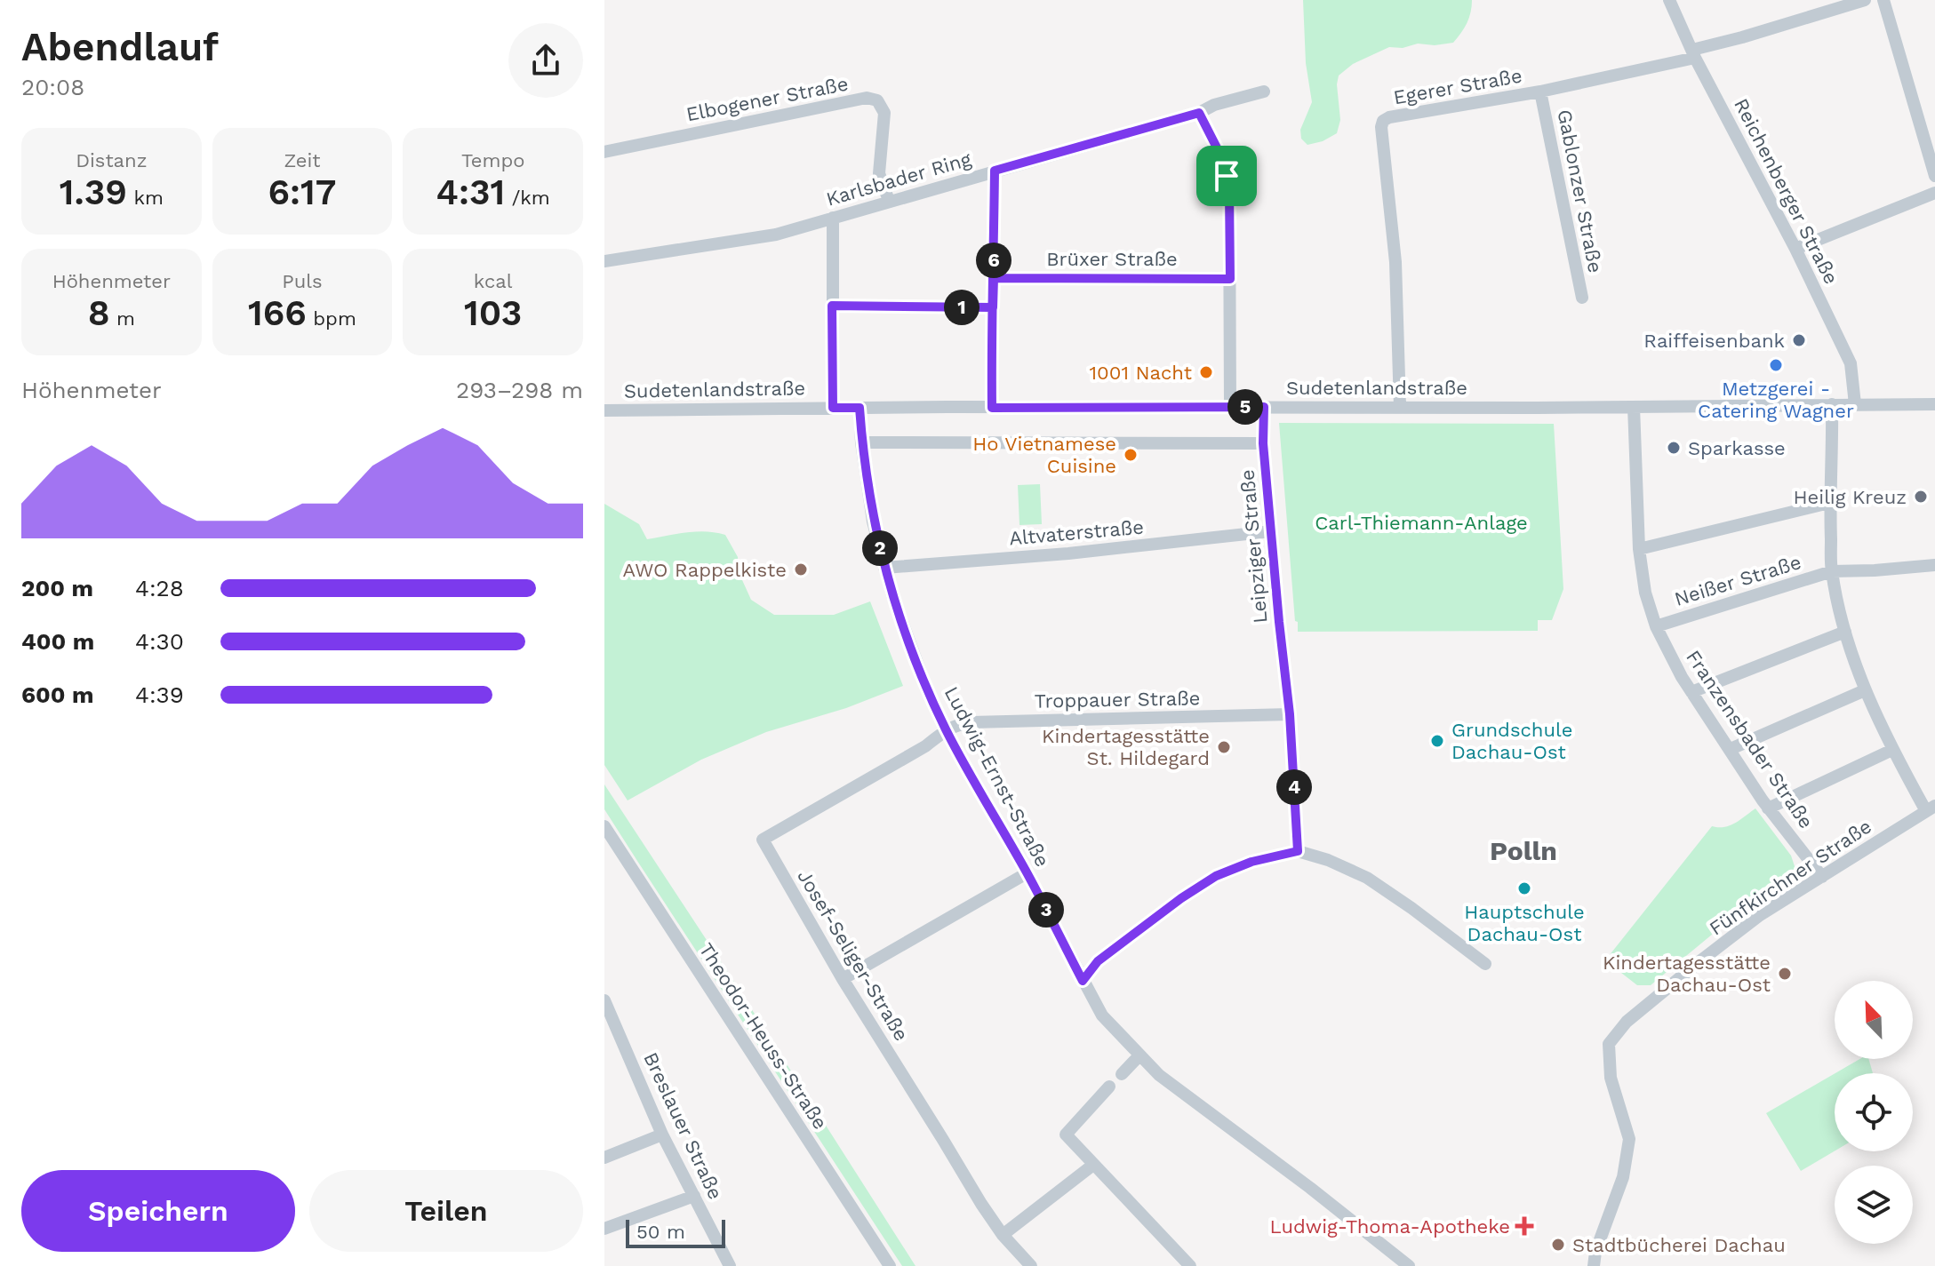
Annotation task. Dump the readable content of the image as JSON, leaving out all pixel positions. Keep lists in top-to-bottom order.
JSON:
{
  "streets": {
    "street": [
      "Egerer Straße",
      "Elbogener Straße",
      "Karlsbader Ring",
      "Gablonzer Straße",
      "Reichenberger Straße",
      "Brüxer Straße",
      "Sudetenlandstraße",
      "Altvaterstraße",
      "Leipziger Straße",
      "Neißer Straße",
      "Troppauer Straße",
      "Franzensbader Straße",
      "Ludwig-Ernst-Straße",
      "Fünfkirchner Straße",
      "Josef-Seliger-Straße",
      "Theodor-Heuss-Straße",
      "Breslauer Straße"
    ]
  },
  "crossings": [
    ["Egerer Straße", "Gablonzer Straße"],
    ["Egerer Straße", "Reichenberger Straße"],
    ["Egerer Straße", "Sudetenlandstraße"],
    ["Elbogener Straße", "Karlsbader Ring"],
    ["Reichenberger Straße", "Sudetenlandstraße"],
    ["Sudetenlandstraße", "Leipziger Straße"],
    ["Sudetenlandstraße", "Franzensbader Straße"],
    ["Sudetenlandstraße", "Ludwig-Ernst-Straße"],
    ["Altvaterstraße", "Leipziger Straße"],
    ["Altvaterstraße", "Ludwig-Ernst-Straße"],
    ["Leipziger Straße", "Troppauer Straße"],
    ["Neißer Straße", "Franzensbader Straße"],
    ["Troppauer Straße", "Ludwig-Ernst-Straße"],
    ["Troppauer Straße", "Josef-Seliger-Straße"],
    ["Franzensbader Straße", "Fünfkirchner Straße"],
    ["Ludwig-Ernst-Straße", "Josef-Seliger-Straße"]
  ],
  "districts": ["Polln"],
  "parks": ["Carl-Thiemann-Anlage"],
  "places": {
    "other": [
      "Raiffeisenbank",
      "Metzgerei - Catering Wagner",
      "1001 Nacht",
      "Sparkasse",
      "Ho Vietnamese Cuisine",
      "Heilig Kreuz",
      "AWO Rappelkiste",
      "Grundschule Dachau-Ost",
      "Kindertagesstätte St. Hildegard",
      "Hauptschule Dachau-Ost",
      "Kindertagesstätte Dachau-Ost",
      "Stadtbücherei Dachau"
    ],
    "health": ["Ludwig-Thoma-Apotheke"]
  },
  "scale_bar": "50 m",
  "north": "top left",
  "page": {
    "heading": ["Abendlauf", "20:08"],
    "stats": [
      ["Distanz", "1.39 km"],
      ["Zeit", "6:17"],
      ["Tempo", "4:31 /km"],
      ["Höhenmeter", "8 m"],
      ["Puls", "166 bpm"],
      ["kcal", "103"]
    ],
    "pins": [
      "6",
      "1",
      "5",
      "2",
      "4",
      "3"
    ],
    "chart": ["Höhenmeter", "293–298 m"],
    "list": [
      {
        "name": "200 m",
        "note": "4:28"
      },
      {
        "name": "400 m",
        "note": "4:30"
      },
      {
        "name": "600 m",
        "note": "4:39"
      }
    ],
    "buttons": ["Speichern", "Teilen"],
    "scale": "50 m"
  }
}
